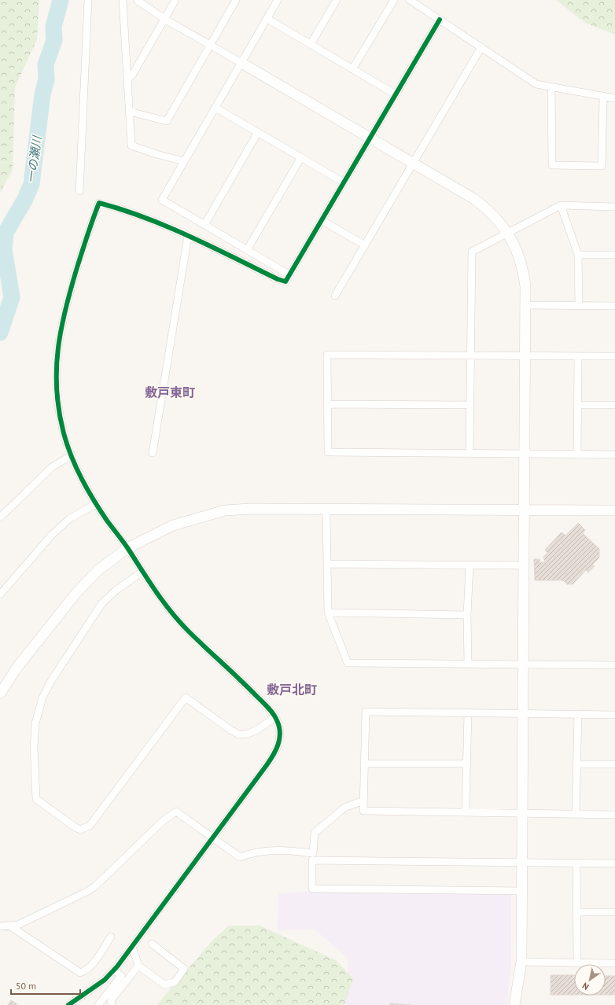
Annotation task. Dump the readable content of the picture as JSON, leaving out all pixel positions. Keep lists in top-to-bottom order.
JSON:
{
  "districts": ["敷戸東町", "敷戸北町"],
  "water": ["一の瀬川"],
  "scale_bar": "50 m",
  "north": "bottom left"
}
